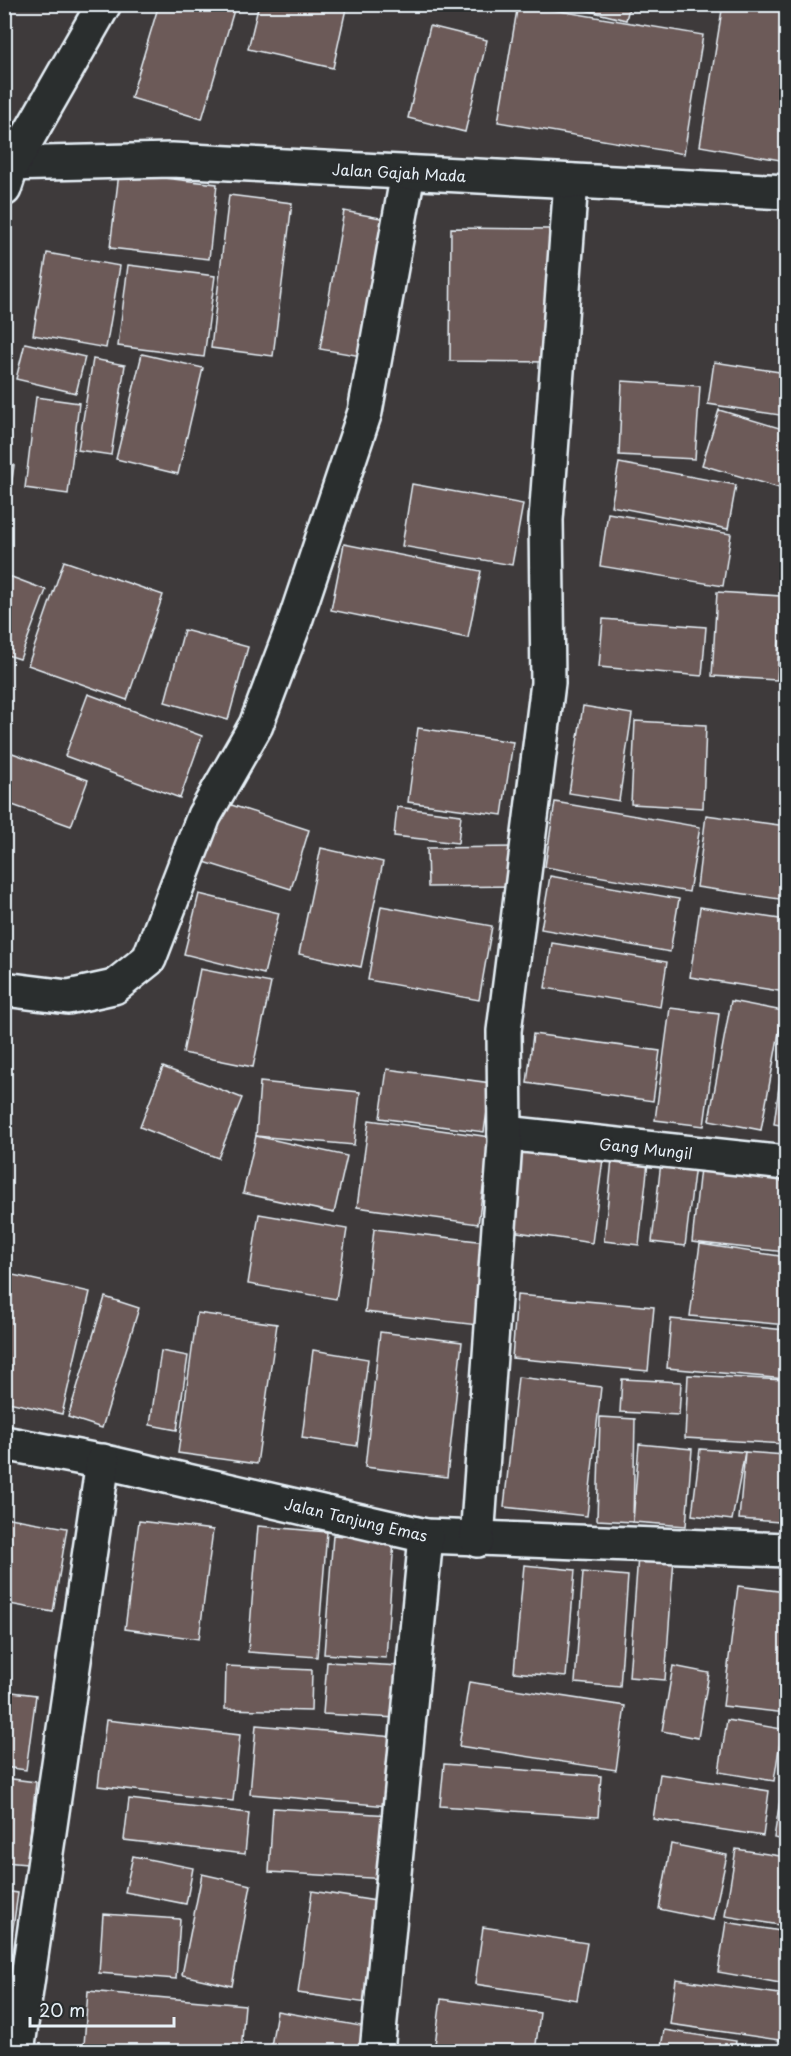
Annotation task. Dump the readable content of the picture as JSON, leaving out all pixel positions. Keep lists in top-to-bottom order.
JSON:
{
  "streets": {
    "street": ["Jalan Gajah Mada", "Gang Mungil", "Jalan Tanjung Emas"]
  },
  "scale_bar": "20 m"
}
